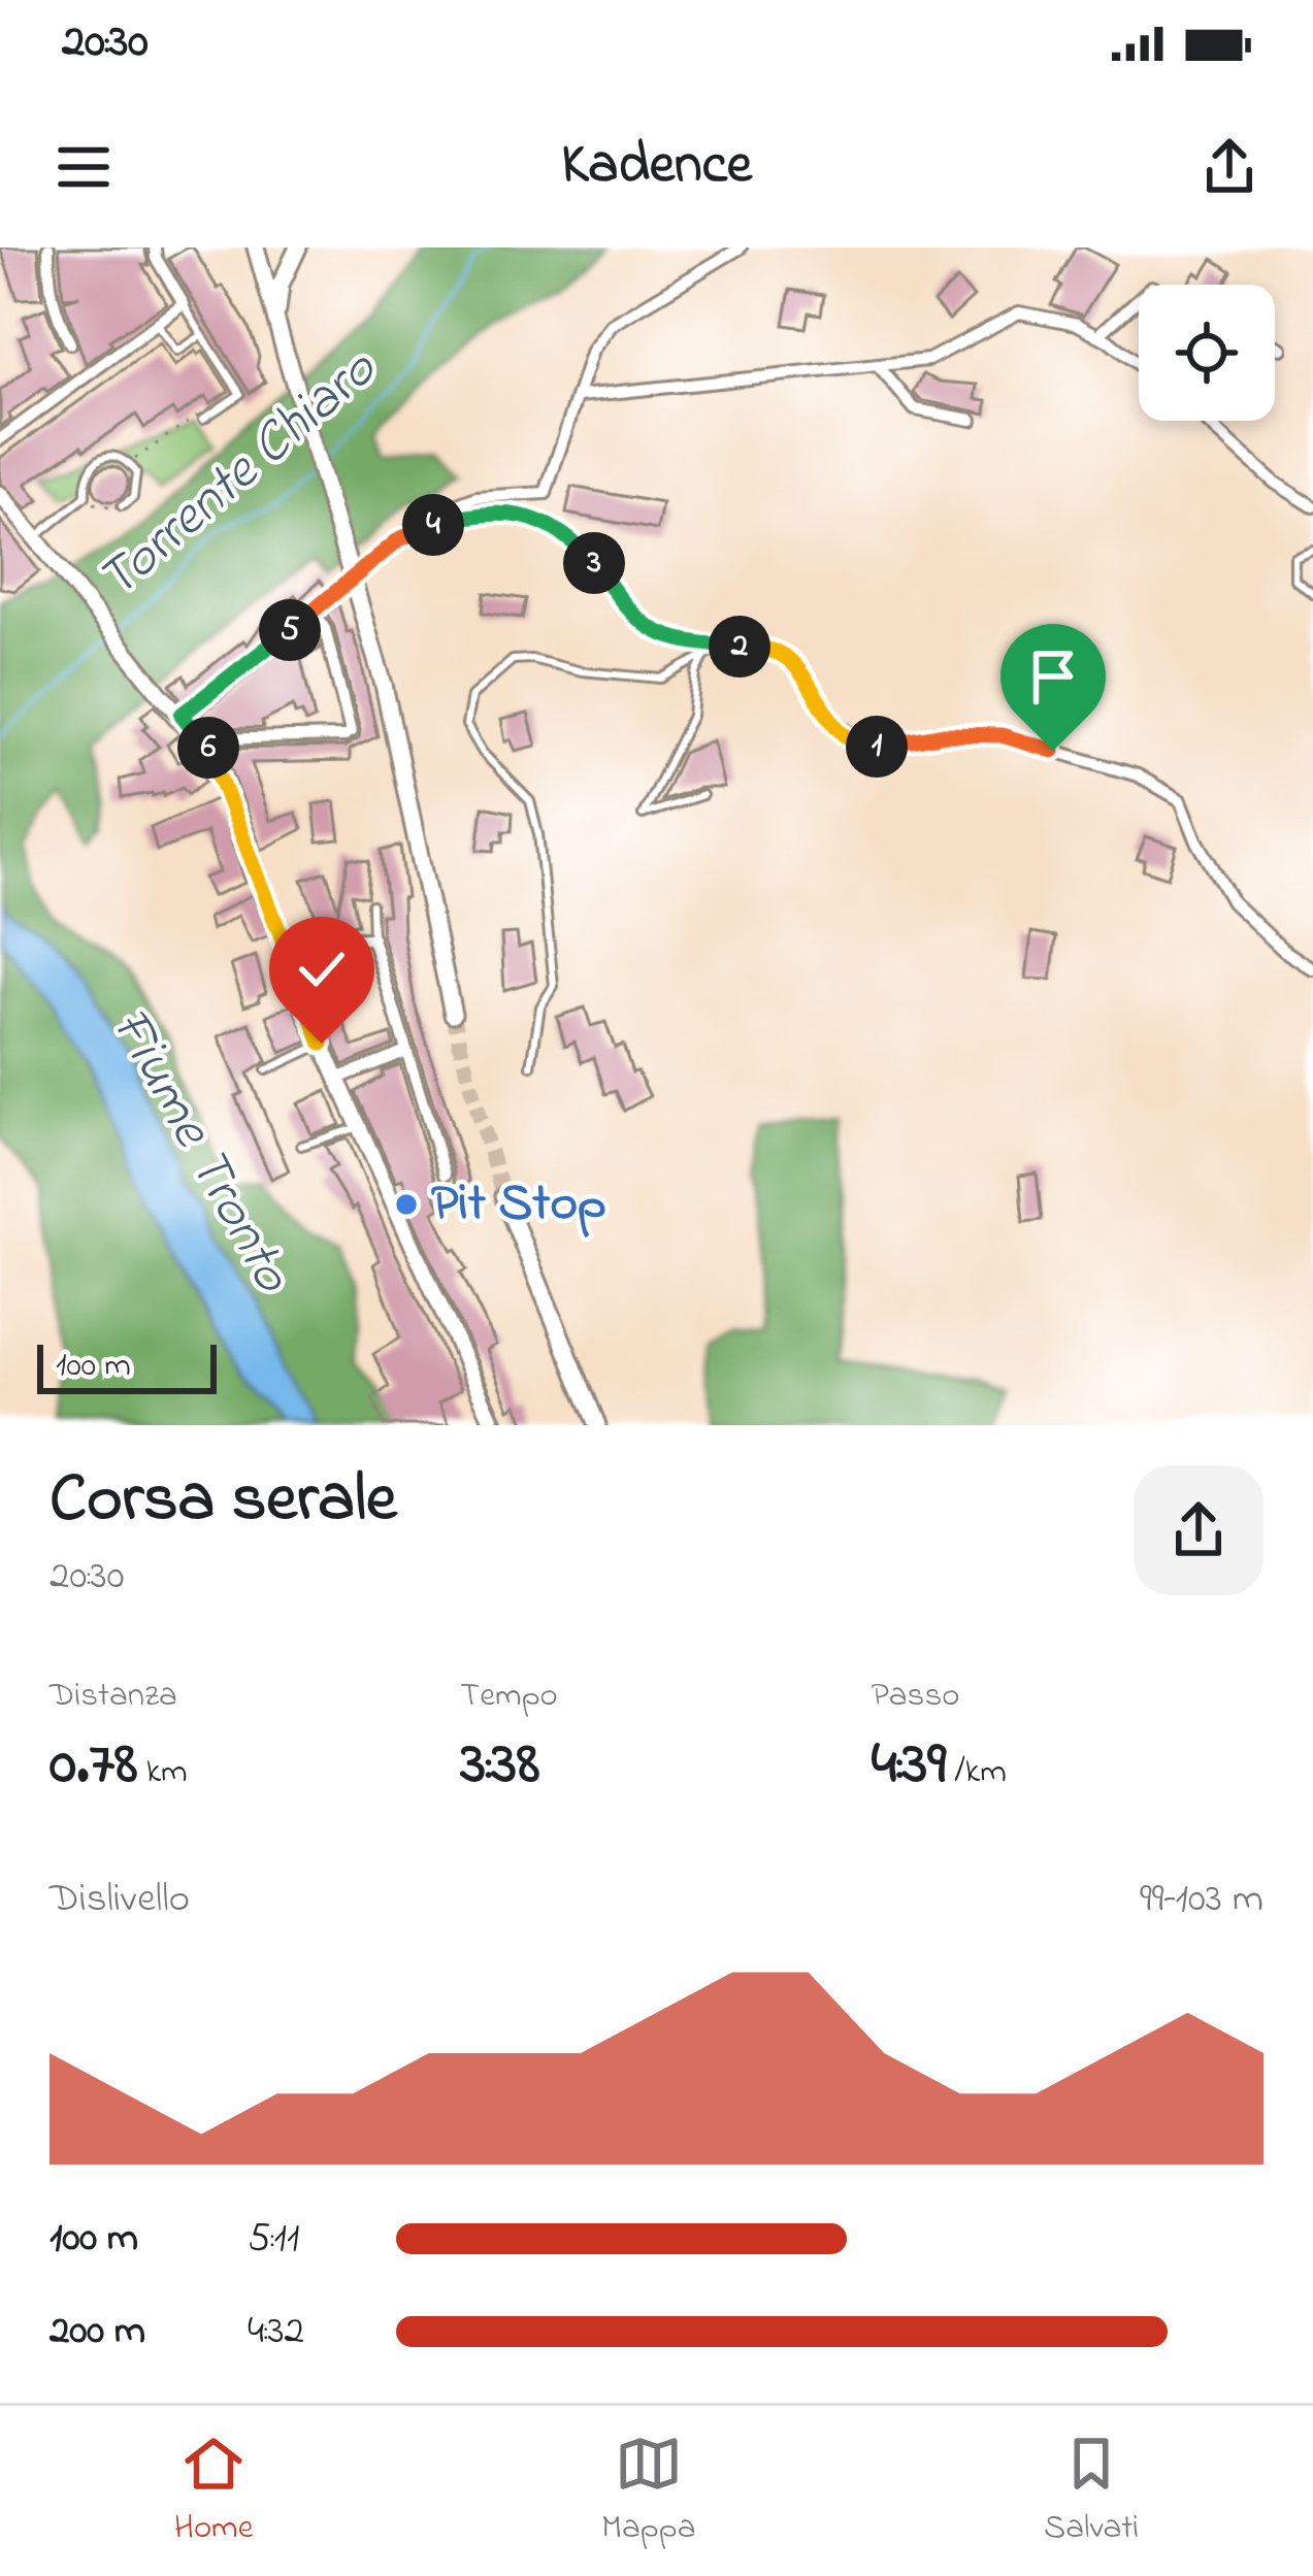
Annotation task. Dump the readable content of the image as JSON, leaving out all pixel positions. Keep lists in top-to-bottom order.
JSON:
{
  "water": ["Torrente Chiaro", "Fiume Tronto"],
  "places": ["Pit Stop"],
  "scale_bar": "100 m",
  "page": {
    "status": "20:30",
    "header": "Kadence",
    "pins": [
      "4",
      "3",
      "5",
      "2",
      "1",
      "6"
    ],
    "scale": "100 m",
    "heading": ["Corsa serale", "20:30"],
    "stats": [
      ["Distanza", "0.78 km"],
      ["Tempo", "3:38"],
      ["Passo", "4:39 /km"]
    ],
    "chart": ["Dislivello", "99–103 m"],
    "list": [
      {
        "name": "100 m",
        "note": "5:11"
      },
      {
        "name": "200 m",
        "note": "4:32"
      }
    ],
    "tabs": ["Home", "Mappa", "Salvati"]
  }
}
